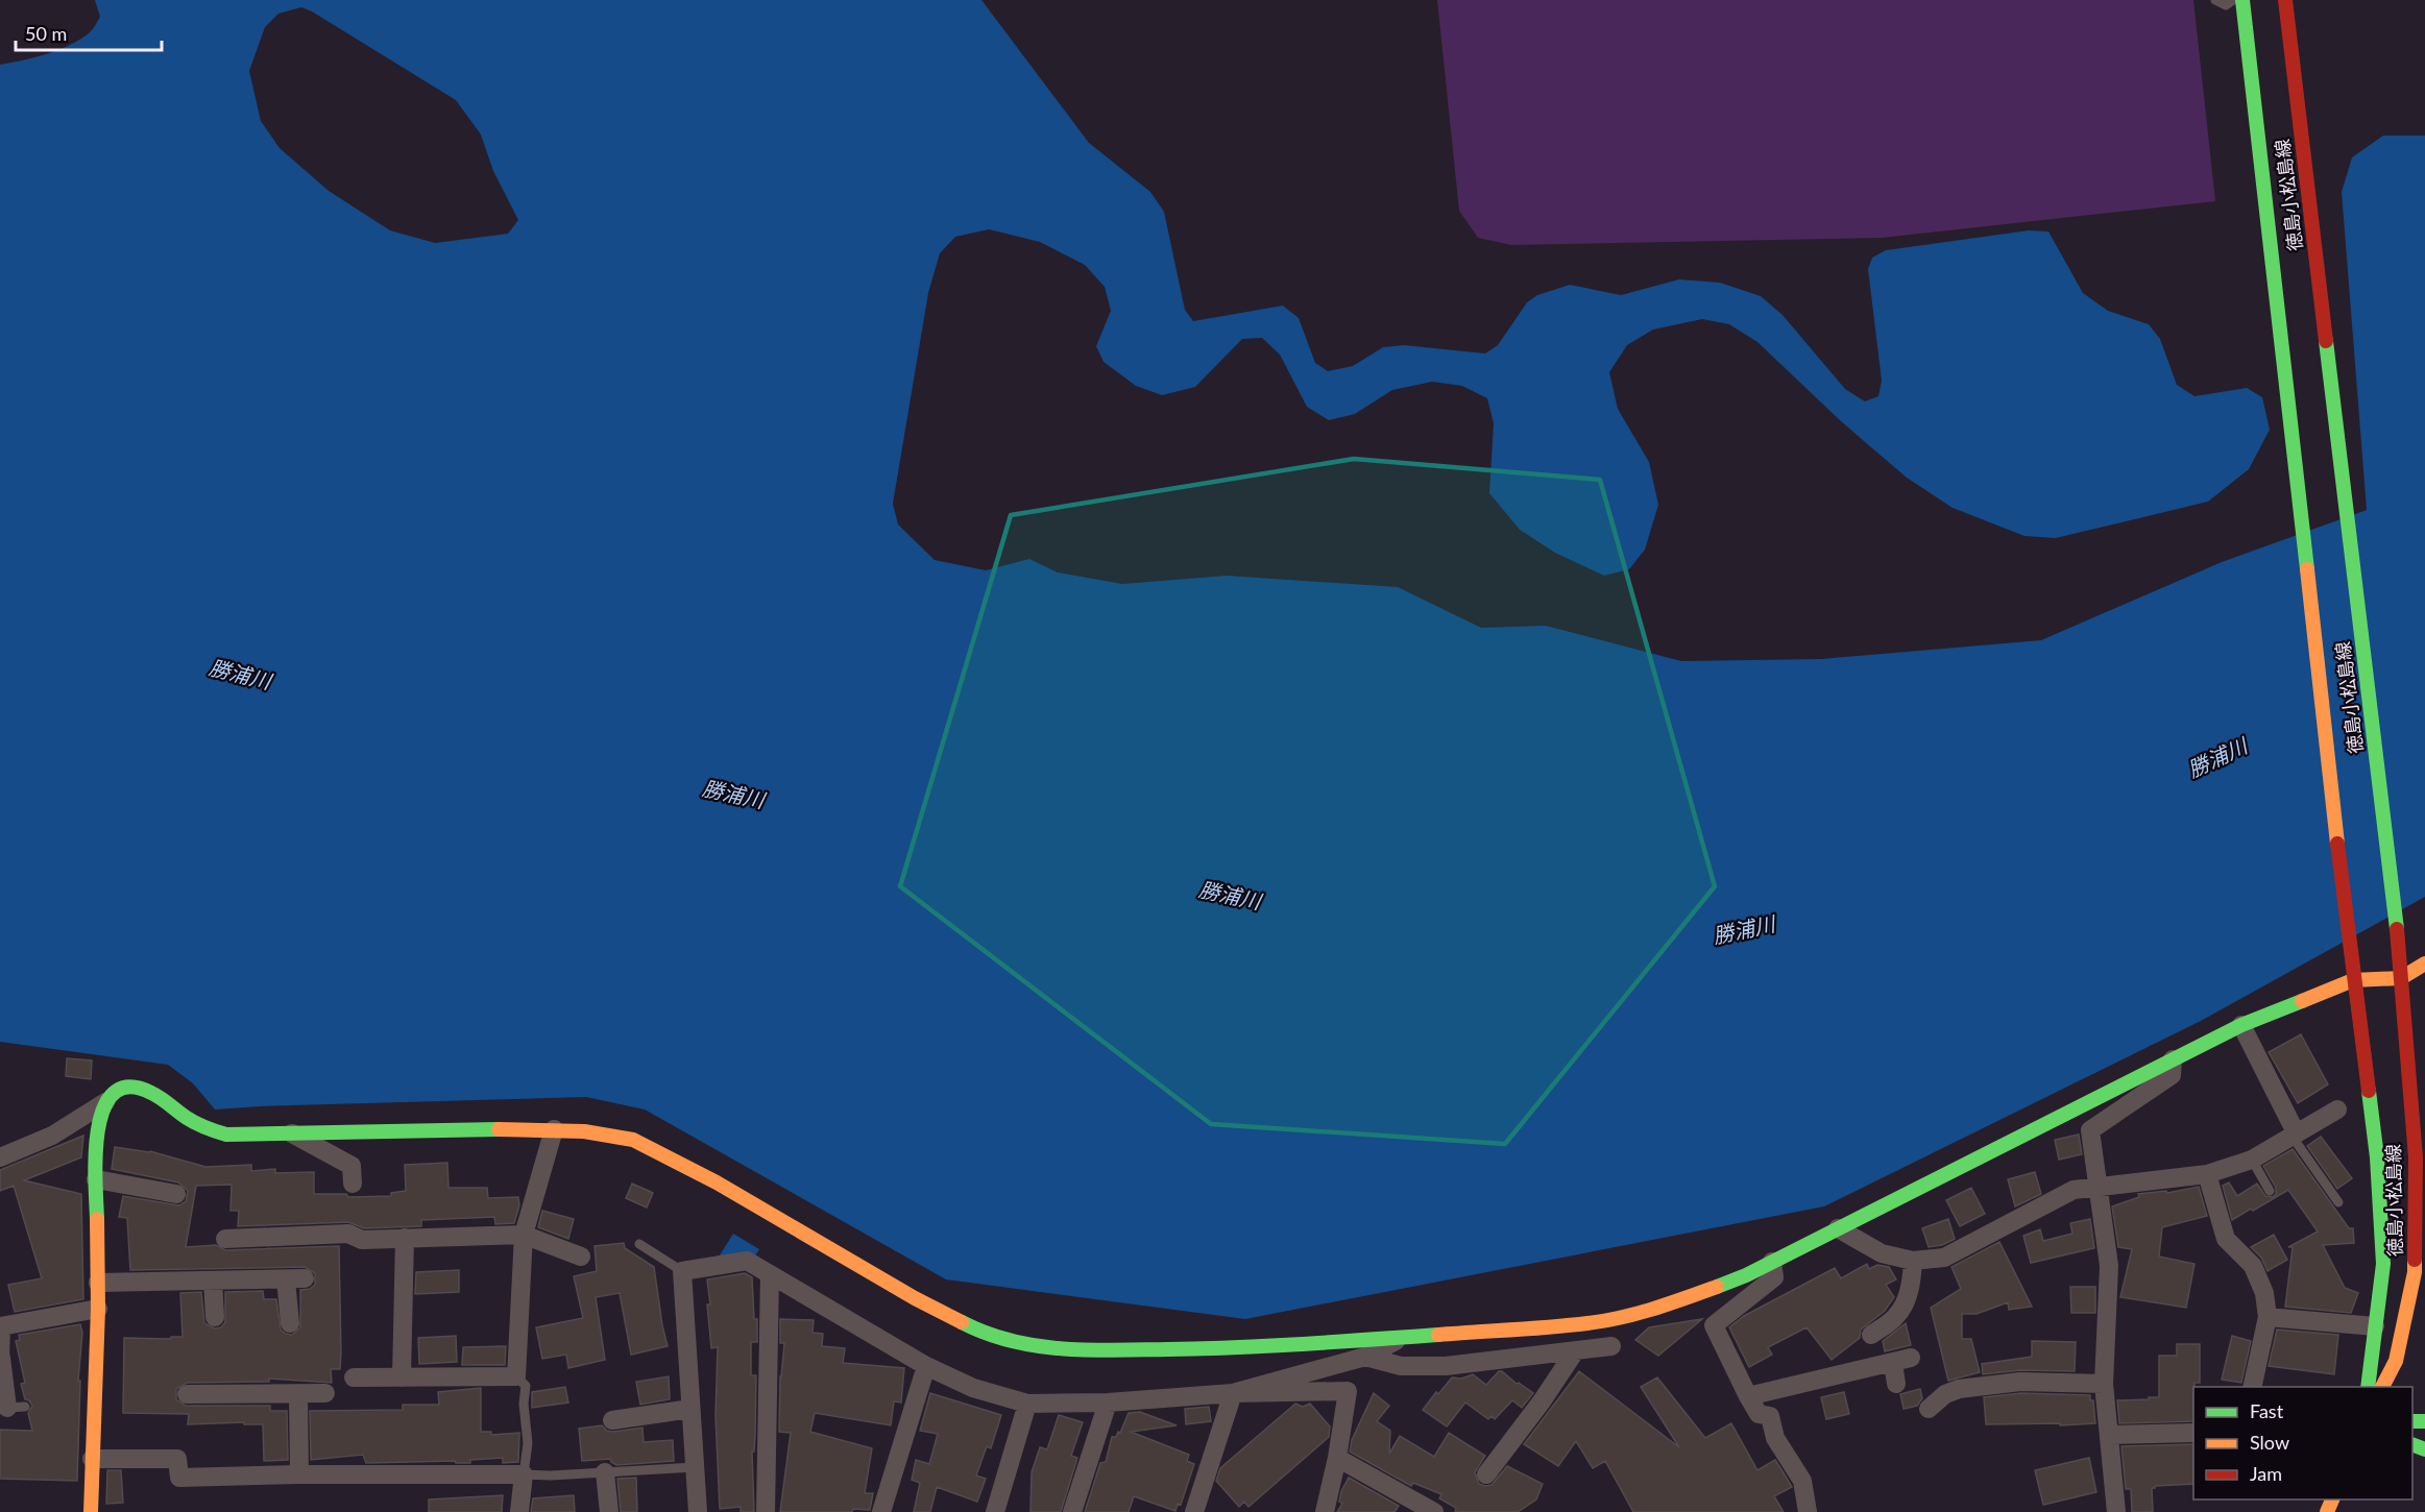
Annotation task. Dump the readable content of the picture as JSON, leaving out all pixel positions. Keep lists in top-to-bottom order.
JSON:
{
  "streets": {
    "main road": ["徳島小松島線"]
  },
  "water": ["勝浦川"],
  "legend": ["Fast", "Slow", "Jam"],
  "scale_bar": "50 m"
}
